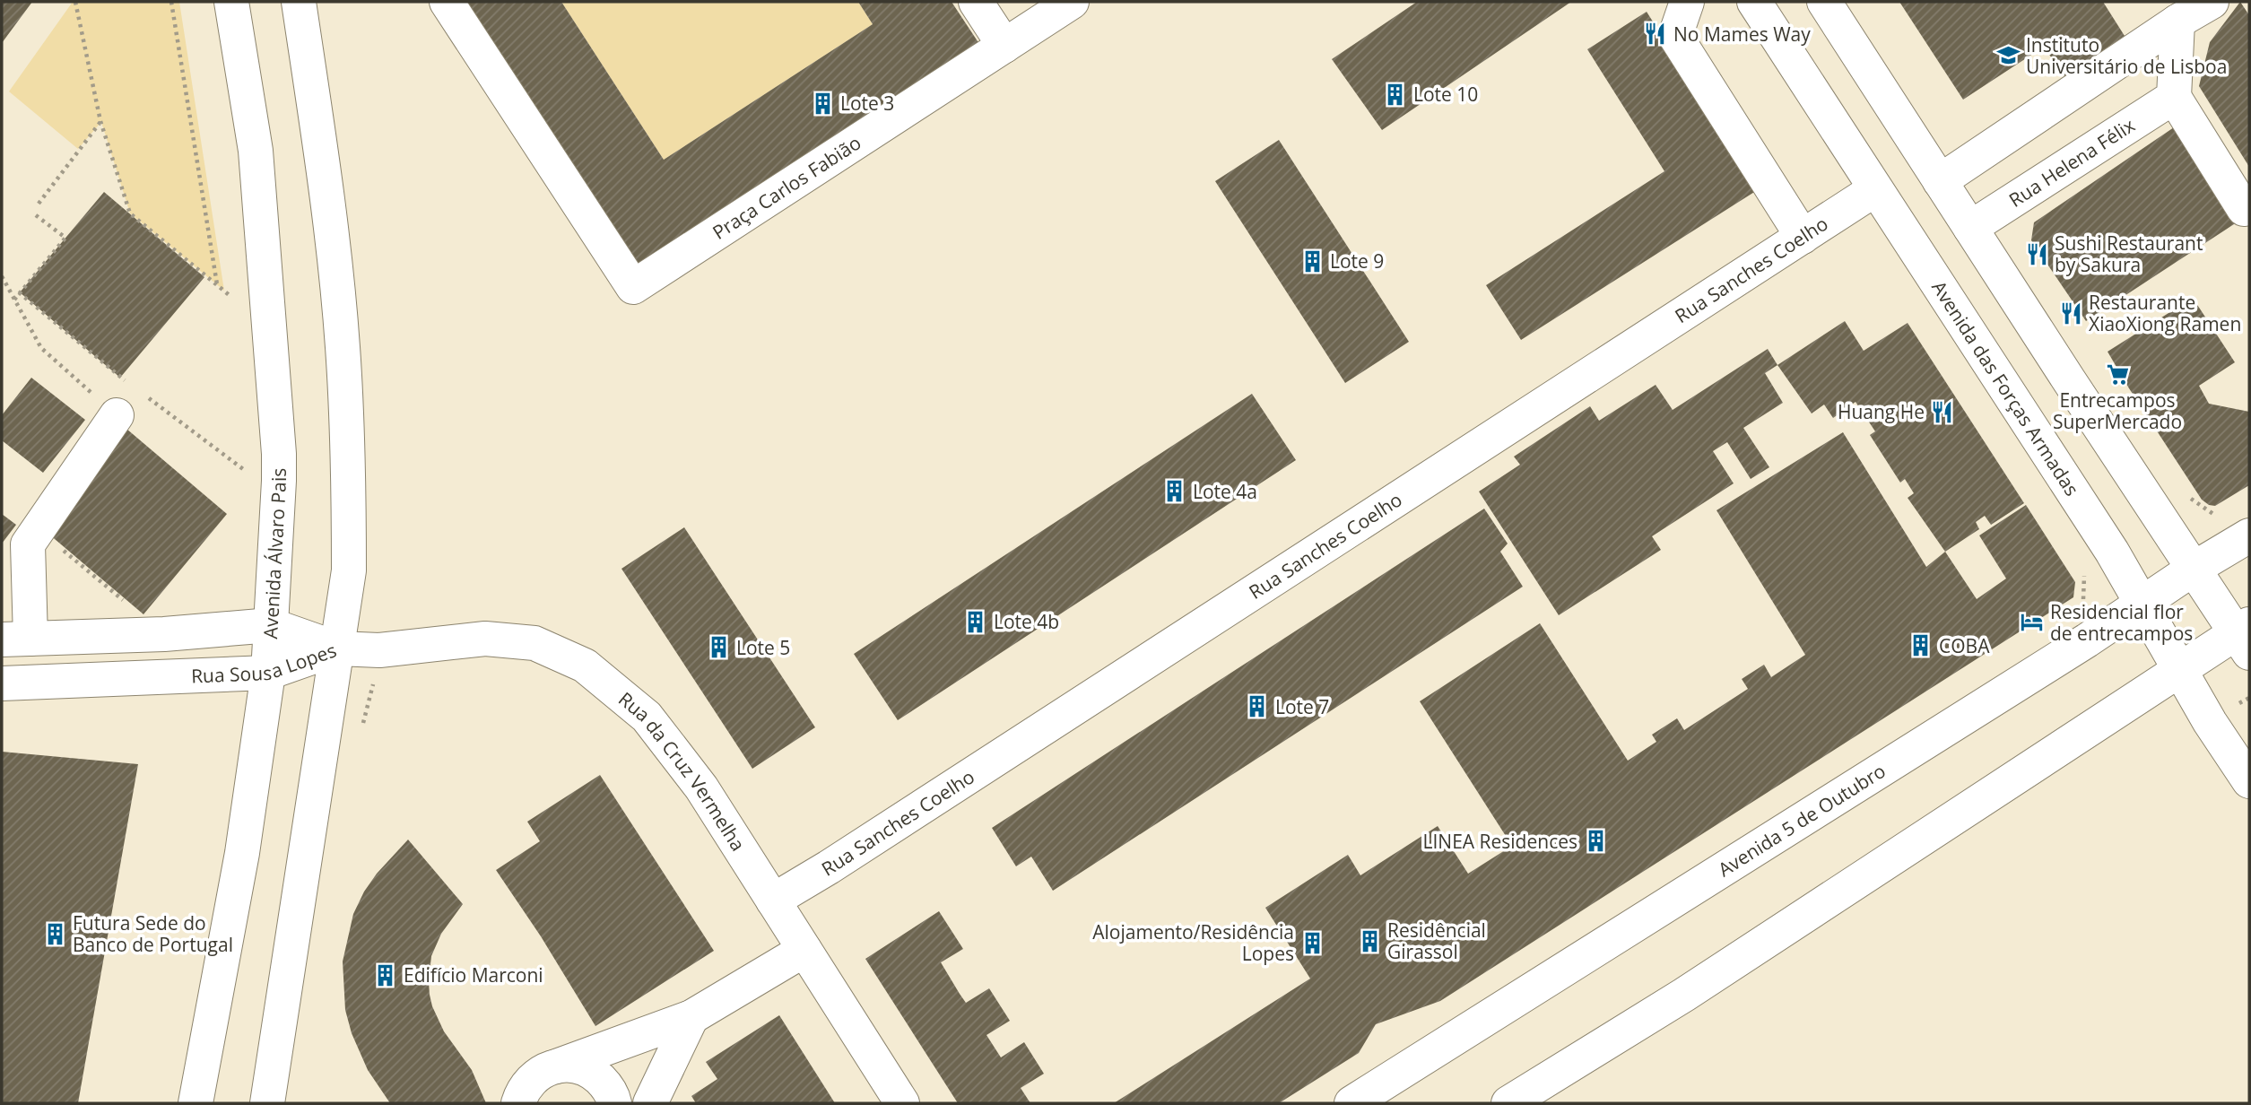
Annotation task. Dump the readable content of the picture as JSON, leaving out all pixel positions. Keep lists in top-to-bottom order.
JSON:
{
  "streets": {
    "street": [
      "Rua Helena Félix",
      "Praça Carlos Fabião",
      "Rua Sanches Coelho",
      "Avenida das Forças Armadas",
      "Avenida Álvaro Pais",
      "Rua Sousa Lopes",
      "Rua da Cruz Vermelha",
      "Avenida 5 de Outubro"
    ]
  },
  "crossings": [
    ["Rua Sanches Coelho", "Avenida das Forças Armadas"],
    ["Rua Sanches Coelho", "Rua da Cruz Vermelha"],
    ["Avenida das Forças Armadas", "Avenida 5 de Outubro"],
    ["Avenida Álvaro Pais", "Rua Sousa Lopes"],
    ["Rua Sousa Lopes", "Rua da Cruz Vermelha"]
  ],
  "places": {
    "restaurant": [
      "No Mames Way",
      "Sushi Restaurant by Sakura",
      "Restaurante XiaoXiong Ramen",
      "Huang He"
    ],
    "school or university": ["Instituto Universitário de Lisboa"],
    "building": [
      "Lote 10",
      "Lote 3",
      "Lote 9",
      "Lote 4a",
      "Lote 4b",
      "COBA",
      "Lote 5",
      "Lote 7",
      "LINEA Residences",
      "Futura Sede do Banco de Portugal",
      "Residêncial Girassol",
      "Alojamento/Residência Lopes",
      "Edifício Marconi"
    ],
    "supermarket": ["Entrecampos SuperMercado"],
    "hotel": ["Residencial flor de entrecampos"]
  }
}
